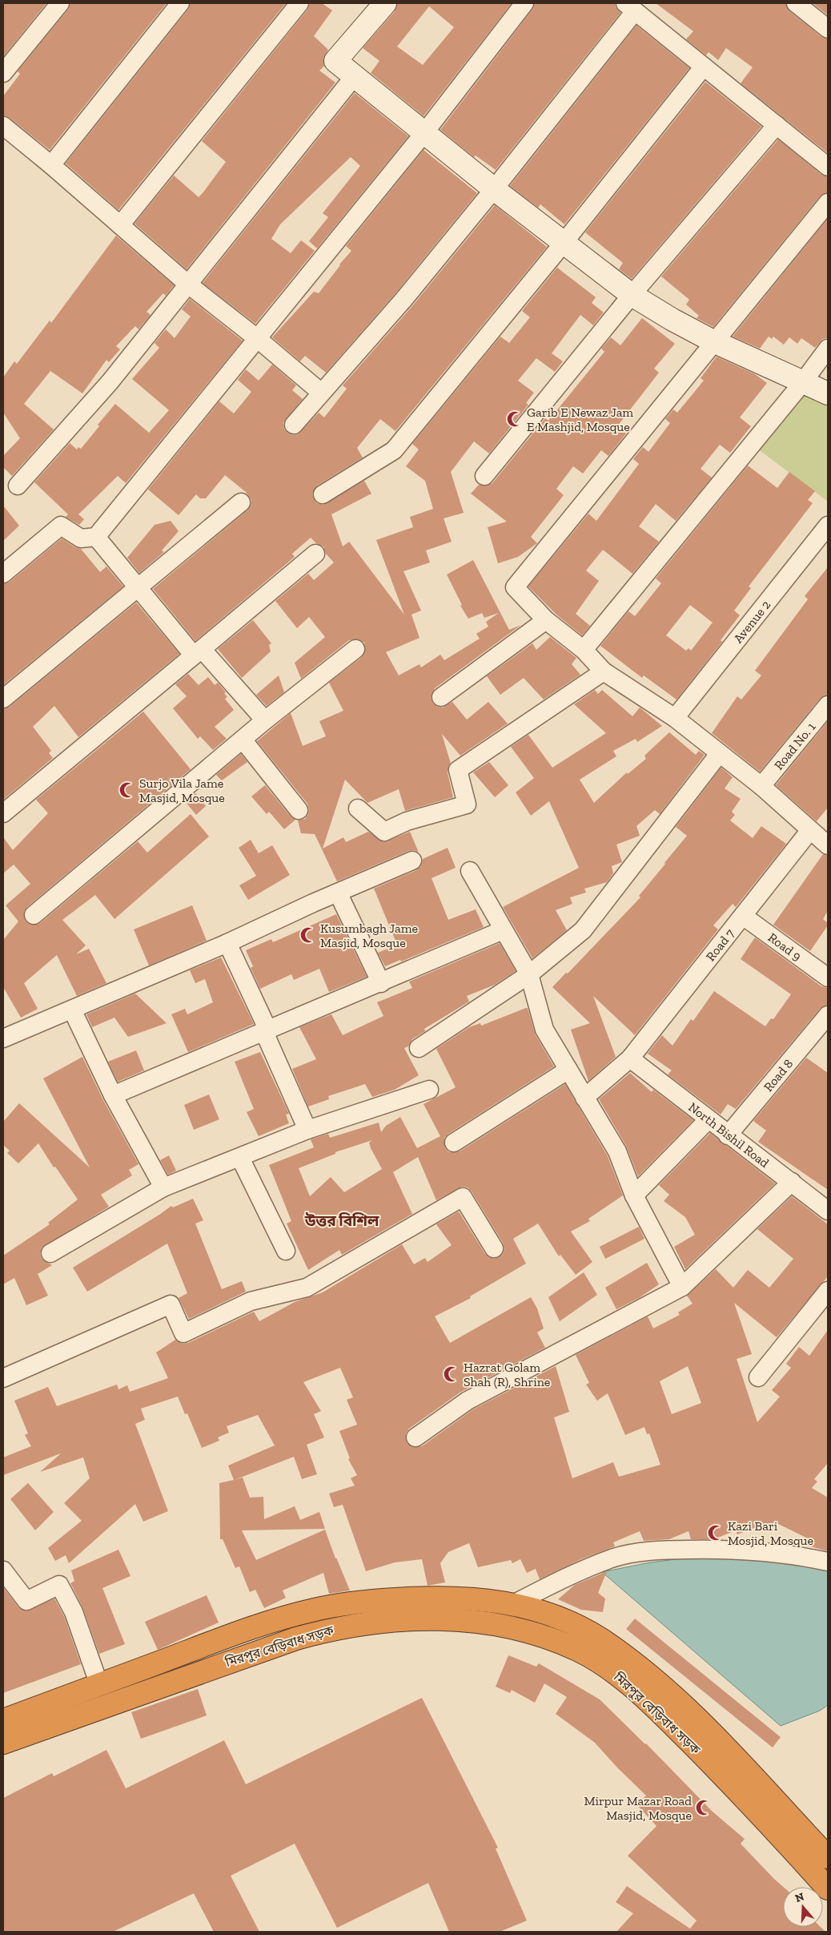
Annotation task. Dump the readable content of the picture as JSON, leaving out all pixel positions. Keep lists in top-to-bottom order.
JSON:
{
  "streets": {
    "highway": ["মিরপুর বেড়িবাধ সড়ক"],
    "street": [
      "Avenue 2",
      "Road No. 1",
      "Road 7",
      "Road 9",
      "Road 8",
      "North Bishil Road"
    ]
  },
  "crossings": [
    ["Road 7", "Road 9"],
    ["Road 7", "North Bishil Road"],
    ["Road 8", "North Bishil Road"]
  ],
  "districts": ["উত্তর বিশিল"],
  "places": {
    "mosque": [
      "Garib E Newaz Jam E Mashjid, Mosque",
      "Surjo Vila Jame Masjid, Mosque",
      "Kusumbagh Jame Masjid, Mosque",
      "Hazrat Golam Shah (R), Shrine",
      "Kazi Bari Mosjid, Mosque",
      "Mirpur Mazar Road Masjid, Mosque"
    ]
  },
  "north": "top"
}
